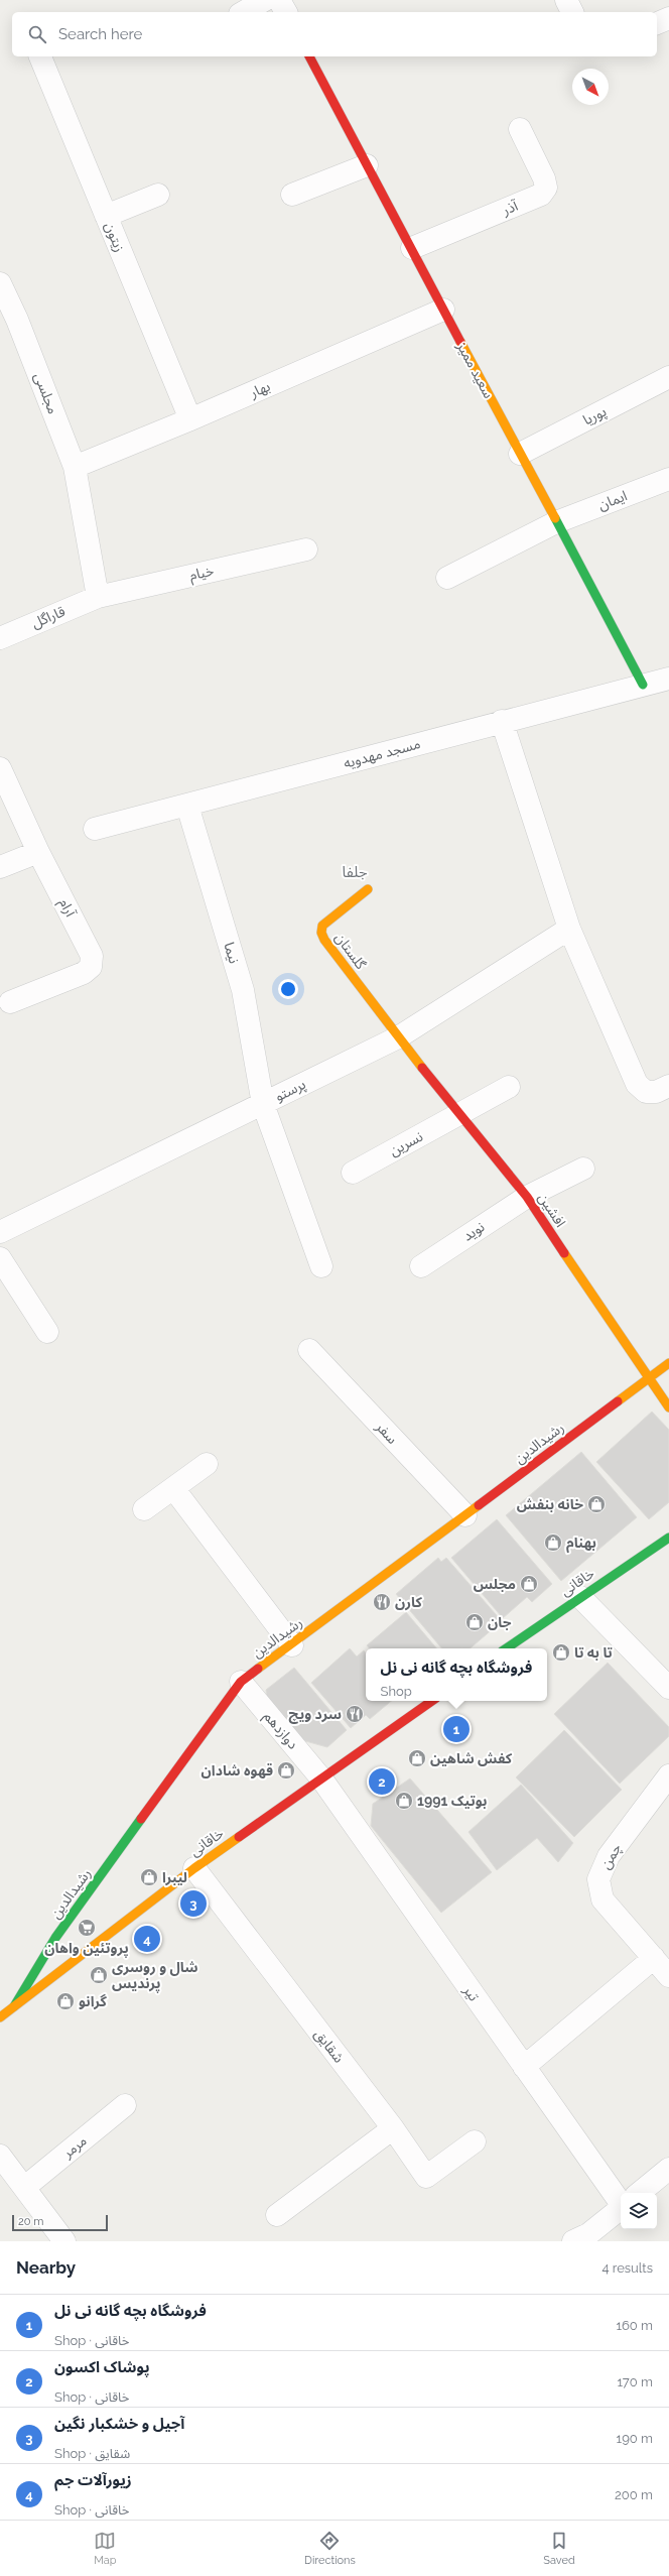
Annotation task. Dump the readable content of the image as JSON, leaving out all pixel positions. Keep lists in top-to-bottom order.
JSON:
{
  "streets": {
    "street": [
      "آذر",
      "زیتون",
      "سعید ممیز",
      "بهار",
      "مجلسی",
      "پوریا",
      "ایمان",
      "خیام",
      "قاراگل",
      "مسجد مهدویه",
      "آرام",
      "گلستان",
      "نیما",
      "پرستو",
      "نسرین",
      "افشین",
      "نوید",
      "سفر",
      "رشیدالدین",
      "خاقانی",
      "دوازدهم",
      "چمن",
      "تیر",
      "شقایق",
      "مرمر"
    ]
  },
  "crossings": [
    ["آذر", "سعید ممیز"],
    ["زیتون", "بهار"],
    ["سعید ممیز", "بهار"],
    ["سعید ممیز", "پوریا"],
    ["سعید ممیز", "ایمان"],
    ["سعید ممیز", "مسجد مهدویه"],
    ["بهار", "مجلسی"],
    ["مجلسی", "خیام"],
    ["مجلسی", "قاراگل"],
    ["خیام", "قاراگل"],
    ["مسجد مهدویه", "نیما"],
    ["گلستان", "پرستو"],
    ["گلستان", "افشین"],
    ["نیما", "پرستو"],
    ["پرستو", "افشین"],
    ["نسرین", "افشین"],
    ["افشین", "نوید"],
    ["افشین", "رشیدالدین"],
    ["سفر", "رشیدالدین"],
    ["رشیدالدین", "خاقانی"],
    ["رشیدالدین", "دوازدهم"],
    ["خاقانی", "دوازدهم"],
    ["خاقانی", "تیر"],
    ["خاقانی", "شقایق"],
    ["دوازدهم", "تیر"]
  ],
  "districts": ["جلفا"],
  "places": {
    "shop": [
      "خانه بنفش",
      "بهنام",
      "مجلس",
      "جان",
      "تا به تا",
      "کفش شاهین",
      "قهوه شادان",
      "بوتیک 1991",
      "لیبرا",
      "شال و روسری پرندیس",
      "گرانو"
    ],
    "restaurant": ["کارن", "سرد ویچ"],
    "supermarket": ["پروتئین واهان"]
  },
  "scale_bar": "20 m",
  "north": "bottom right",
  "page": {
    "search": "Search here",
    "popup": ["فروشگاه بچه گانه نی نل", "Shop"],
    "pins": [
      "1",
      "2",
      "3",
      "4"
    ],
    "scale": "20 m",
    "heading": ["Nearby", "4 results"],
    "list": [
      {
        "mark": "1",
        "name": "فروشگاه بچه گانه نی نل",
        "note": "Shop · خاقانی",
        "value": "160 m"
      },
      {
        "mark": "2",
        "name": "پوشاک اکسون",
        "note": "Shop · خاقانی",
        "value": "170 m"
      },
      {
        "mark": "3",
        "name": "آجیل و خشکبار نگین",
        "note": "Shop · شقایق",
        "value": "190 m"
      },
      {
        "mark": "4",
        "name": "زیورآلات جم",
        "note": "Shop · خاقانی",
        "value": "200 m"
      }
    ],
    "nav": ["Map", "Directions", "Saved"]
  }
}
